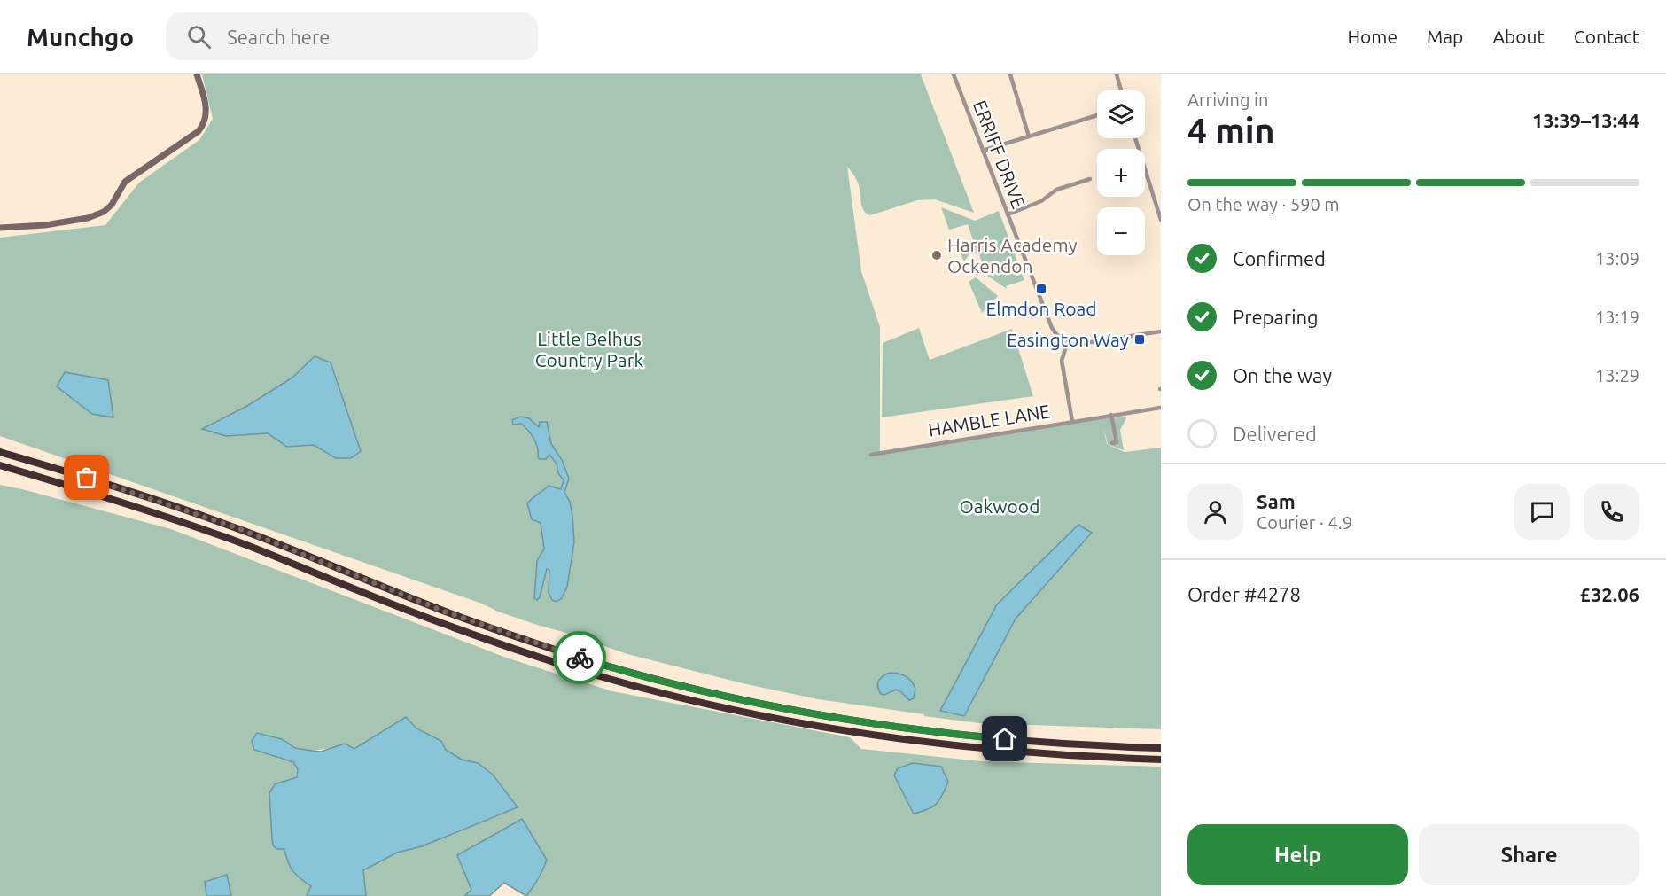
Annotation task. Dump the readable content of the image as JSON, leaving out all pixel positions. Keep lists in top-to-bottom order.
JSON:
{
  "streets": {
    "street": ["ERRIFF DRIVE", "HAMBLE LANE"]
  },
  "parks": ["Little Belhus Country Park", "Oakwood"],
  "places": {
    "other": ["Harris Academy Ockendon"],
    "transit": ["Elmdon Road", "Easington Way"]
  },
  "page": {
    "header": "Munchgo",
    "search": "Search here",
    "nav": [
      "Home",
      "Map",
      "About",
      "Contact"
    ],
    "heading": ["4 min", "Arriving in", "13:39–13:44"],
    "panel": [
      "Sam",
      "Courier · 4.9",
      "Order #4278",
      "£32.06"
    ],
    "map_buttons": ["+", "−"],
    "bar": "On the way · 590 m",
    "list": [
      ["Confirmed", "13:09"],
      ["Preparing", "13:19"],
      ["On the way", "13:29"],
      "Delivered"
    ],
    "buttons": ["Help", "Share"]
  }
}
